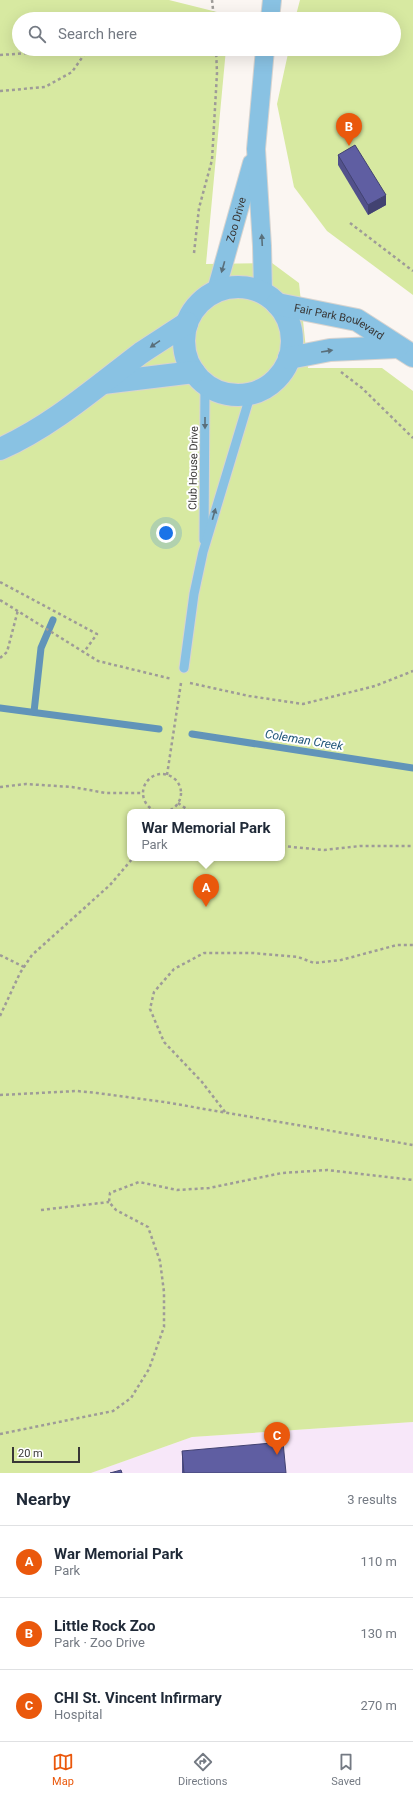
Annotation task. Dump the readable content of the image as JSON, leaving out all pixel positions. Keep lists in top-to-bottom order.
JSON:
{
  "streets": {
    "street": ["Zoo Drive", "Fair Park Boulevard"],
    "lane": ["Club House Drive"]
  },
  "crossings": [
    ["Zoo Drive", "Fair Park Boulevard"],
    ["Zoo Drive", "Club House Drive"],
    ["Fair Park Boulevard", "Club House Drive"]
  ],
  "water": ["Coleman Creek"],
  "scale_bar": "20 m",
  "page": {
    "search": "Search here",
    "pins": ["B", "A", "C"],
    "popup": ["War Memorial Park", "Park"],
    "scale": "20 m",
    "heading": ["Nearby", "3 results"],
    "list": [
      {
        "mark": "A",
        "name": "War Memorial Park",
        "note": "Park",
        "value": "110 m"
      },
      {
        "mark": "B",
        "name": "Little Rock Zoo",
        "note": "Park · Zoo Drive",
        "value": "130 m"
      },
      {
        "mark": "C",
        "name": "CHI St. Vincent Infirmary",
        "note": "Hospital",
        "value": "270 m"
      }
    ],
    "nav": ["Map", "Directions", "Saved"]
  }
}
